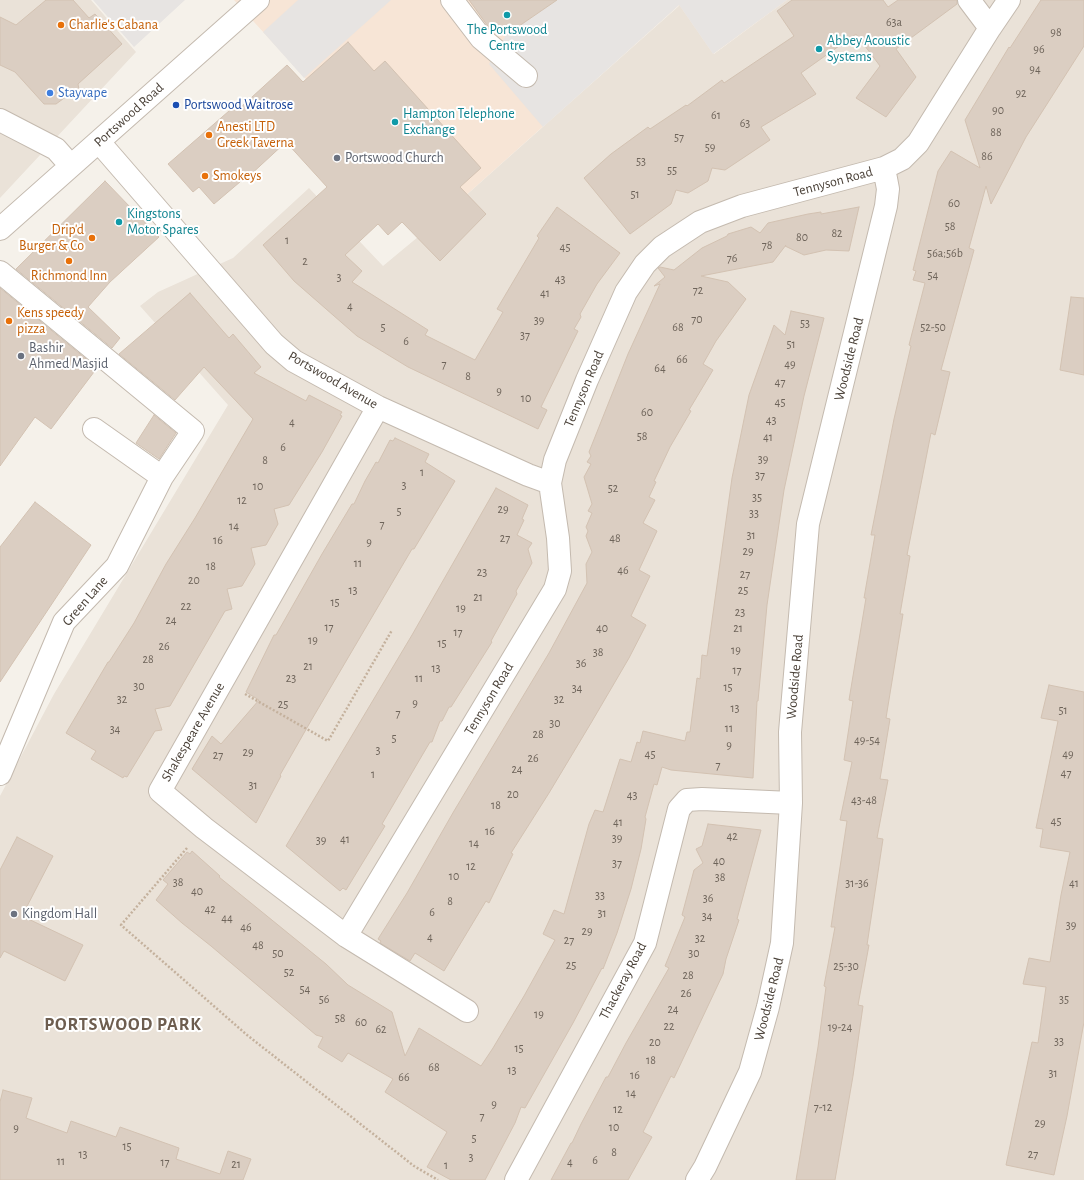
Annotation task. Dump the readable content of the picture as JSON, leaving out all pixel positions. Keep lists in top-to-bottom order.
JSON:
{
  "streets": {
    "street": [
      "Portswood Road",
      "Tennyson Road",
      "Woodside Road",
      "Portswood Avenue",
      "Green Lane",
      "Shakespeare Avenue",
      "Thackeray Road"
    ]
  },
  "crossings": [
    ["Portswood Road", "Portswood Avenue"],
    ["Tennyson Road", "Woodside Road"],
    ["Tennyson Road", "Portswood Avenue"],
    ["Tennyson Road", "Shakespeare Avenue"],
    ["Woodside Road", "Thackeray Road"],
    ["Portswood Avenue", "Shakespeare Avenue"]
  ],
  "districts": ["PORTSWOOD PARK"],
  "places": [
    "The Portswood Centre",
    "Charlie's Cabana",
    "Abbey Acoustic Systems",
    "Stayvape",
    "Portswood Waitrose",
    "Hampton Telephone Exchange",
    "Anesti LTD Greek Taverna",
    "Portswood Church",
    "Smokeys",
    "Kingstons Motor Spares",
    "Drip'd Burger & Co",
    "Richmond Inn",
    "Kens speedy pizza",
    "Bashir Ahmed Masjid",
    "Kingdom Hall"
  ],
  "house_numbers": [
    "63a",
    "98",
    "96",
    "94",
    "92",
    "90",
    "61",
    "63",
    "88",
    "57",
    "59",
    "86",
    "53",
    "55",
    "51",
    "60",
    "58",
    "82",
    "80",
    "1",
    "78",
    "45",
    "56a;56b",
    "76",
    "2",
    "54",
    "3",
    "43",
    "72",
    "41",
    "4",
    "70",
    "39",
    "53",
    "5",
    "68",
    "52-50",
    "37",
    "6",
    "51",
    "66",
    "7",
    "49",
    "64",
    "8",
    "47",
    "9",
    "10",
    "45",
    "60",
    "43",
    "4",
    "58",
    "41",
    "6",
    "39",
    "8",
    "1",
    "37",
    "3",
    "10",
    "52",
    "35",
    "12",
    "29",
    "5",
    "33",
    "7",
    "14",
    "31",
    "27",
    "48",
    "16",
    "9",
    "29",
    "11",
    "18",
    "46",
    "23",
    "27",
    "20",
    "13",
    "25",
    "21",
    "15",
    "22",
    "19",
    "23",
    "24",
    "17",
    "40",
    "21",
    "17",
    "19",
    "15",
    "26",
    "19",
    "38",
    "28",
    "36",
    "21",
    "13",
    "17",
    "23",
    "11",
    "30",
    "15",
    "34",
    "32",
    "32",
    "9",
    "25",
    "13",
    "51",
    "7",
    "30",
    "11",
    "34",
    "28",
    "5",
    "49-54",
    "9",
    "3",
    "29",
    "45",
    "49",
    "27",
    "26",
    "7",
    "24",
    "47",
    "1",
    "31",
    "20",
    "43",
    "43-48",
    "18",
    "45",
    "41",
    "16",
    "42",
    "39",
    "41",
    "39",
    "14",
    "40",
    "37",
    "12",
    "10",
    "38",
    "38",
    "31-36",
    "41",
    "40",
    "33",
    "36",
    "8",
    "42",
    "6",
    "31",
    "34",
    "44",
    "39",
    "46",
    "29",
    "4",
    "32",
    "27",
    "48",
    "50",
    "30",
    "25",
    "25-30",
    "52",
    "28",
    "54",
    "26",
    "56",
    "35",
    "24",
    "19",
    "58",
    "60",
    "22",
    "19-24",
    "62",
    "33",
    "20",
    "15",
    "18",
    "68",
    "13",
    "31",
    "16",
    "66",
    "14",
    "9",
    "7-12",
    "12",
    "7",
    "29",
    "10",
    "9",
    "5",
    "15",
    "8",
    "13",
    "27",
    "3",
    "6",
    "11",
    "17",
    "4",
    "21",
    "1"
  ]
}
